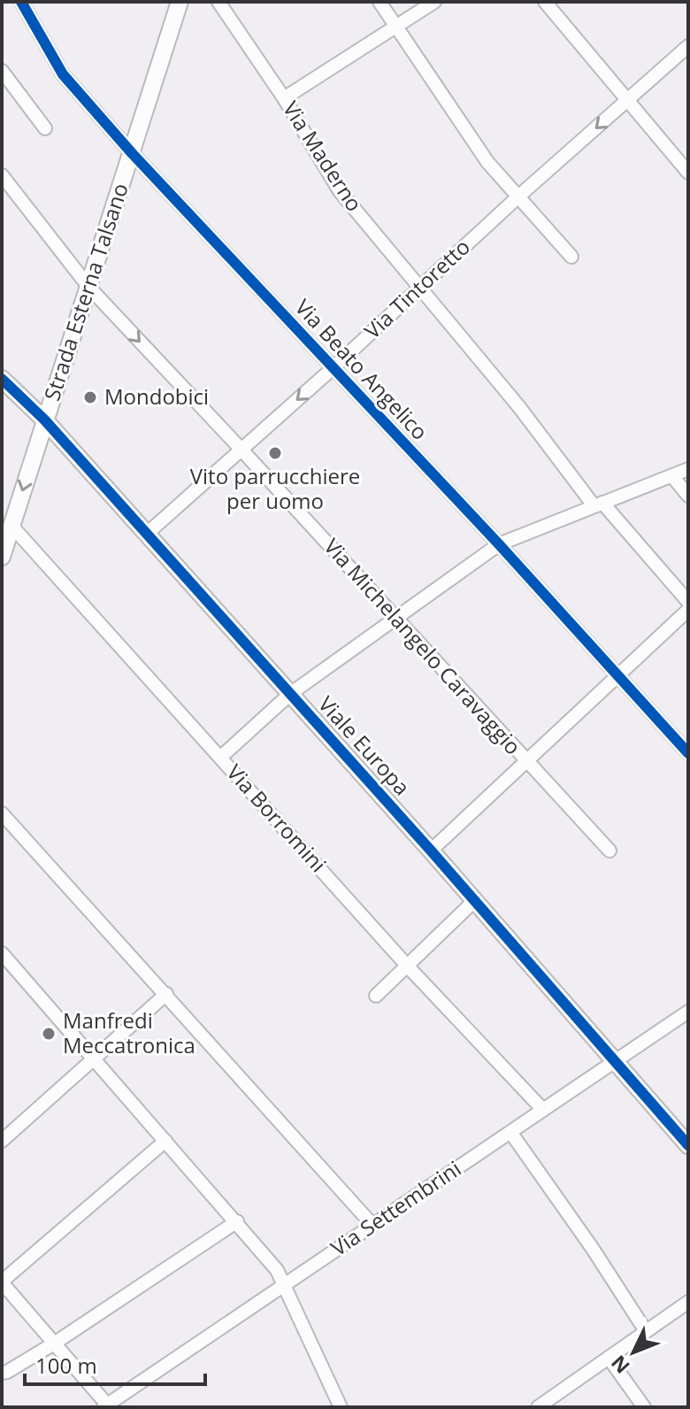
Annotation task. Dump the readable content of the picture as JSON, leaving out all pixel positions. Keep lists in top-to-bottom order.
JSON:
{
  "streets": {
    "street": [
      "Via Maderno",
      "Via Tintoretto",
      "Strada Esterna Talsano",
      "Via Beato Angelico",
      "Via Michelangelo Caravaggio",
      "Viale Europa",
      "Via Borromini",
      "Via Settembrini"
    ]
  },
  "crossings": [
    ["Via Maderno", "Via Tintoretto"],
    ["Via Tintoretto", "Via Beato Angelico"],
    ["Via Tintoretto", "Via Michelangelo Caravaggio"],
    ["Via Tintoretto", "Viale Europa"],
    ["Strada Esterna Talsano", "Via Beato Angelico"],
    ["Strada Esterna Talsano", "Via Michelangelo Caravaggio"],
    ["Strada Esterna Talsano", "Viale Europa"],
    ["Strada Esterna Talsano", "Via Borromini"],
    ["Viale Europa", "Via Settembrini"],
    ["Via Borromini", "Via Settembrini"]
  ],
  "one_way": ["Via Tintoretto"],
  "places": ["Mondobici", "Vito parrucchiere per uomo", "Manfredi Meccatronica"],
  "scale_bar": "100 m",
  "north": "bottom left"
}
